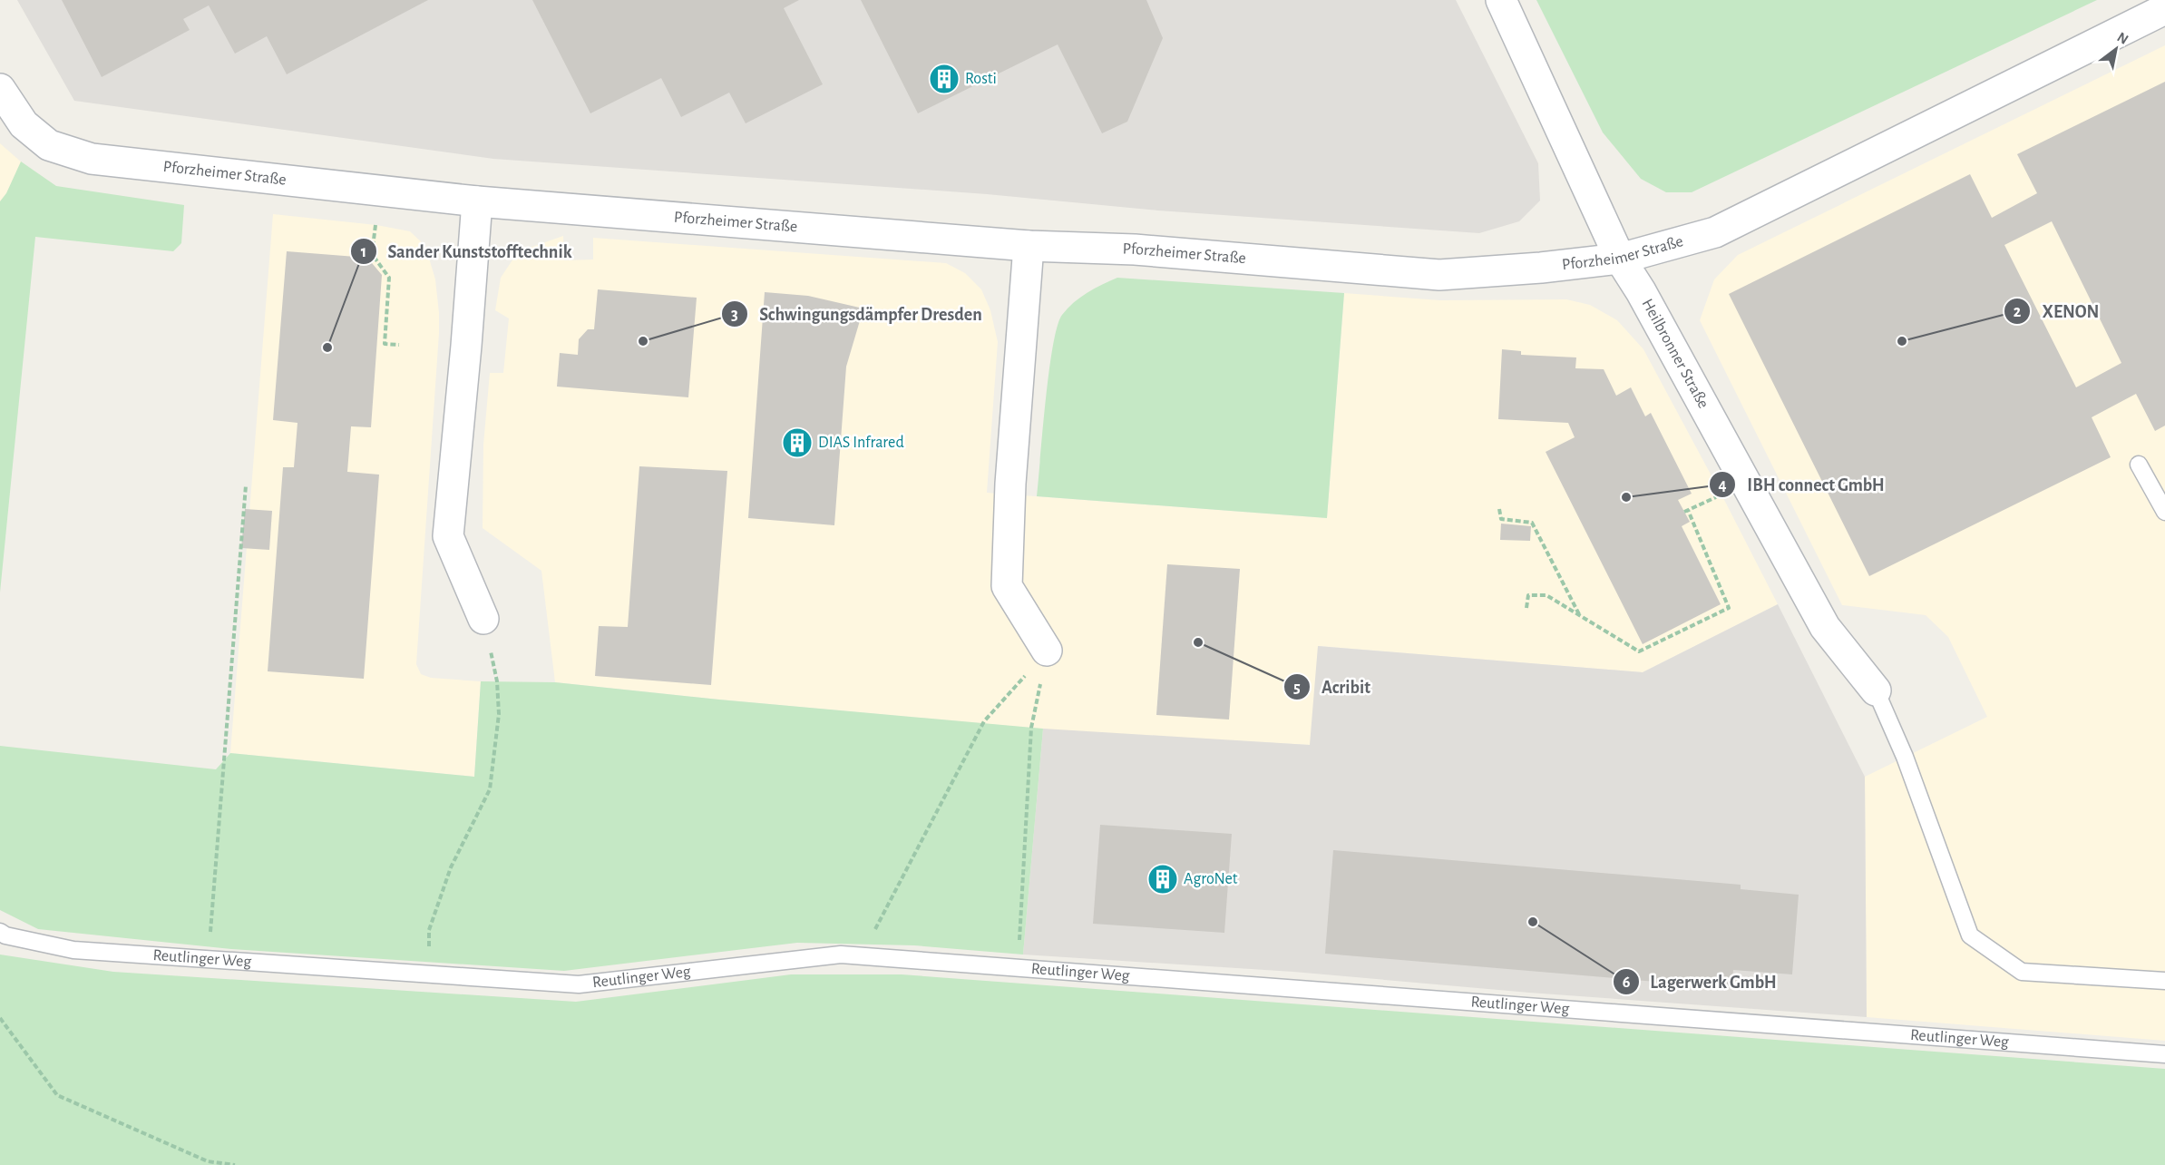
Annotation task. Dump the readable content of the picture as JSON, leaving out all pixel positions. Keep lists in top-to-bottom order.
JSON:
{
  "streets": {
    "street": ["Pforzheimer Straße", "Heilbronner Straße"],
    "lane": ["Reutlinger Weg"]
  },
  "crossings": [
    ["Pforzheimer Straße", "Heilbronner Straße"]
  ],
  "places": {
    "building": ["Rosti", "DIAS Infrared", "AgroNet"],
    "other": [
      "Schwingungsdämpfer Dresden",
      "XENON",
      "Sander Kunststofftechnik",
      "IBH connect GmbH",
      "Acribit",
      "Lagerwerk GmbH"
    ]
  },
  "north": "top right"
}
